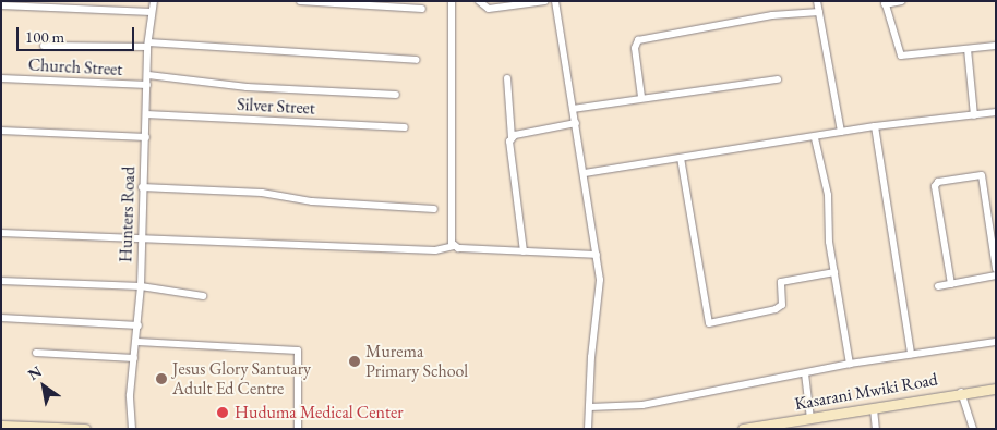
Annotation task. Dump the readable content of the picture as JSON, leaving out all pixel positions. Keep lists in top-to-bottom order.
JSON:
{
  "streets": {
    "main road": ["Kasarani Mwiki Road"],
    "street": ["Church Street", "Silver Street", "Hunters Road"]
  },
  "crossings": [
    ["Church Street", "Hunters Road"],
    ["Silver Street", "Hunters Road"]
  ],
  "places": ["Murema Primary School", "Jesus Glory Santuary Adult Ed Centre", "Huduma Medical Center"],
  "scale_bar": "100 m",
  "north": "top left"
}
